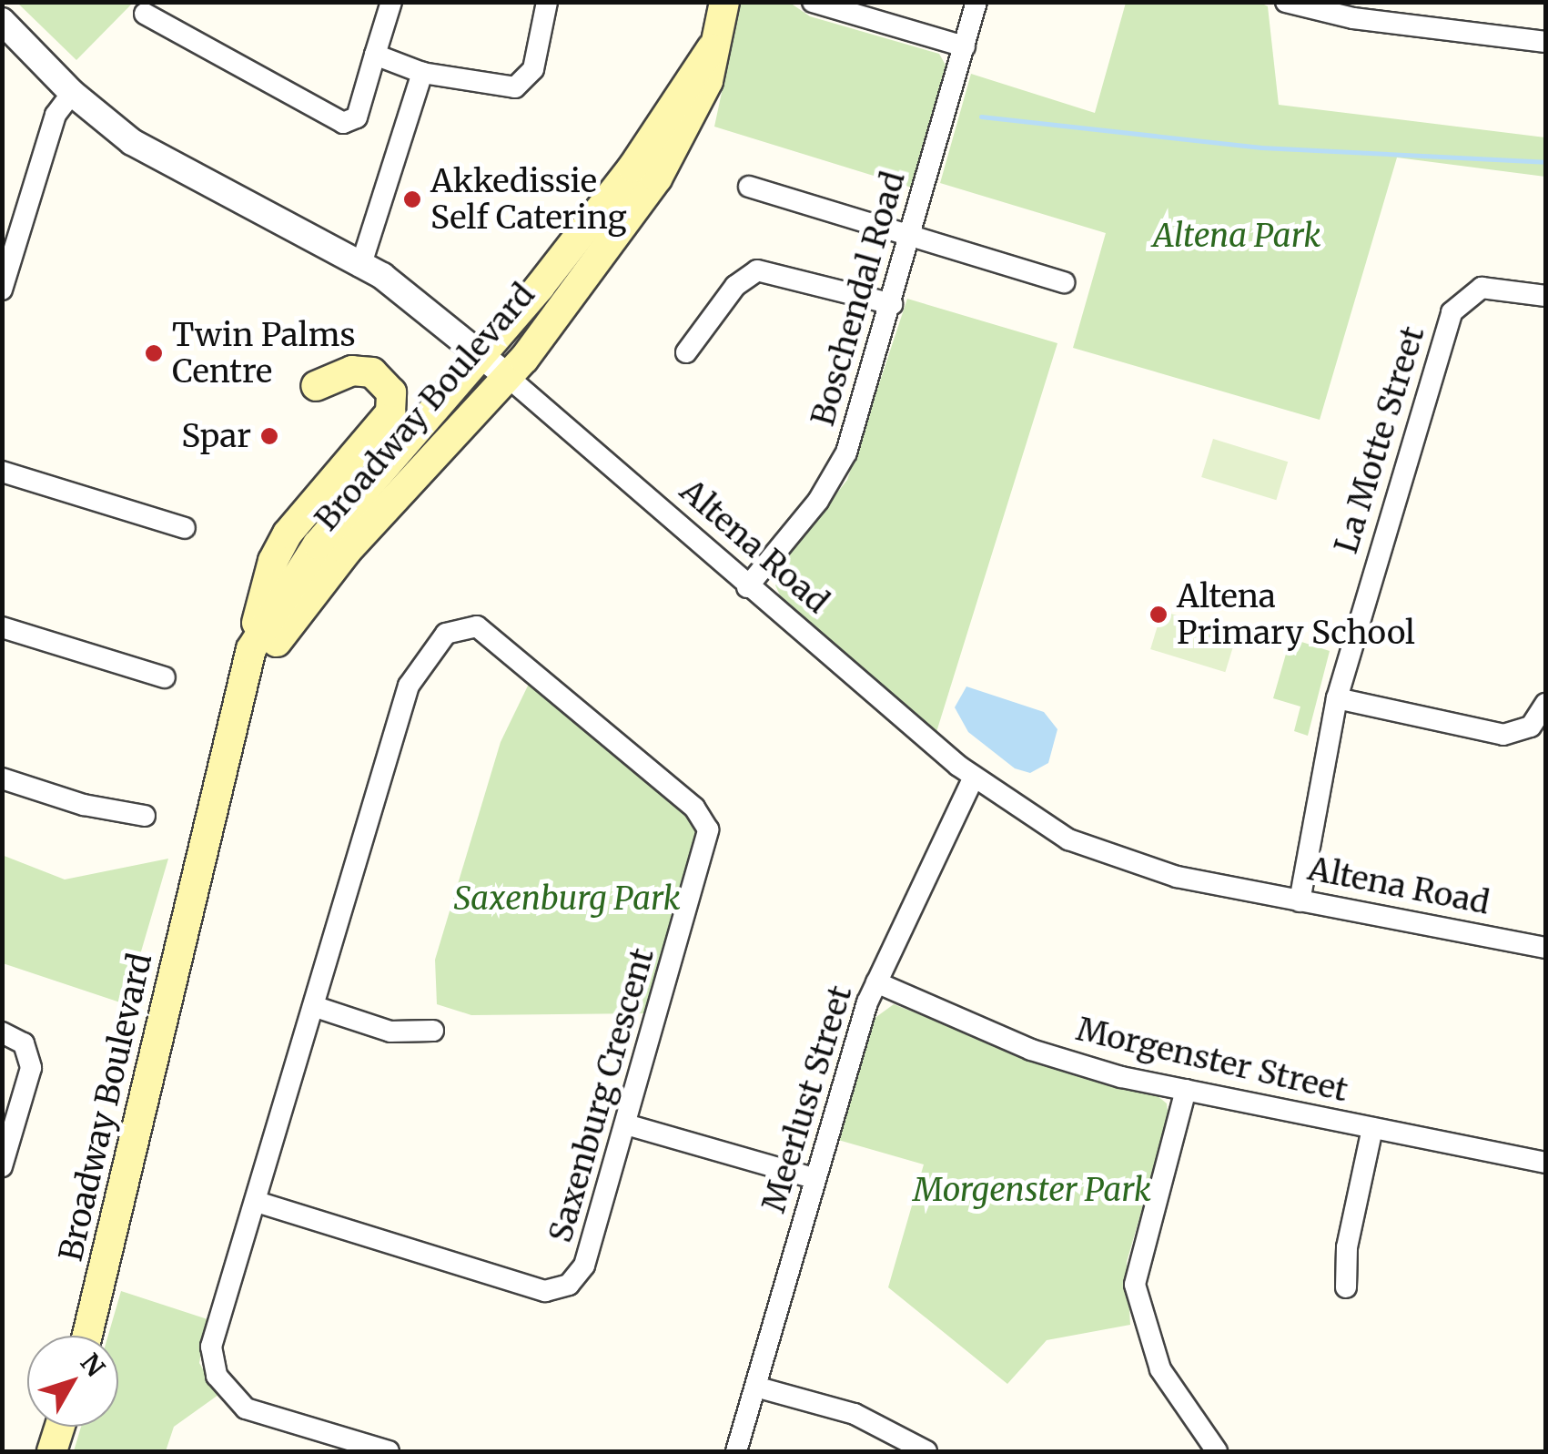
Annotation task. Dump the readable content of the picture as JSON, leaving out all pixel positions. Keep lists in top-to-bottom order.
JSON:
{
  "streets": {
    "main road": ["Broadway Boulevard"],
    "street": [
      "Boschendal Road",
      "La Motte Street",
      "Altena Road",
      "Morgenster Street",
      "Saxenburg Crescent",
      "Meerlust Street"
    ]
  },
  "crossings": [
    ["Boschendal Road", "Altena Road"],
    ["Broadway Boulevard", "Altena Road"],
    ["La Motte Street", "Altena Road"],
    ["Altena Road", "Meerlust Street"],
    ["Morgenster Street", "Meerlust Street"]
  ],
  "parks": ["Altena Park", "Saxenburg Park", "Morgenster Park"],
  "places": [
    "Akkedissie Self Catering",
    "Twin Palms Centre",
    "Spar",
    "Altena Primary School"
  ],
  "north": "top right"
}
